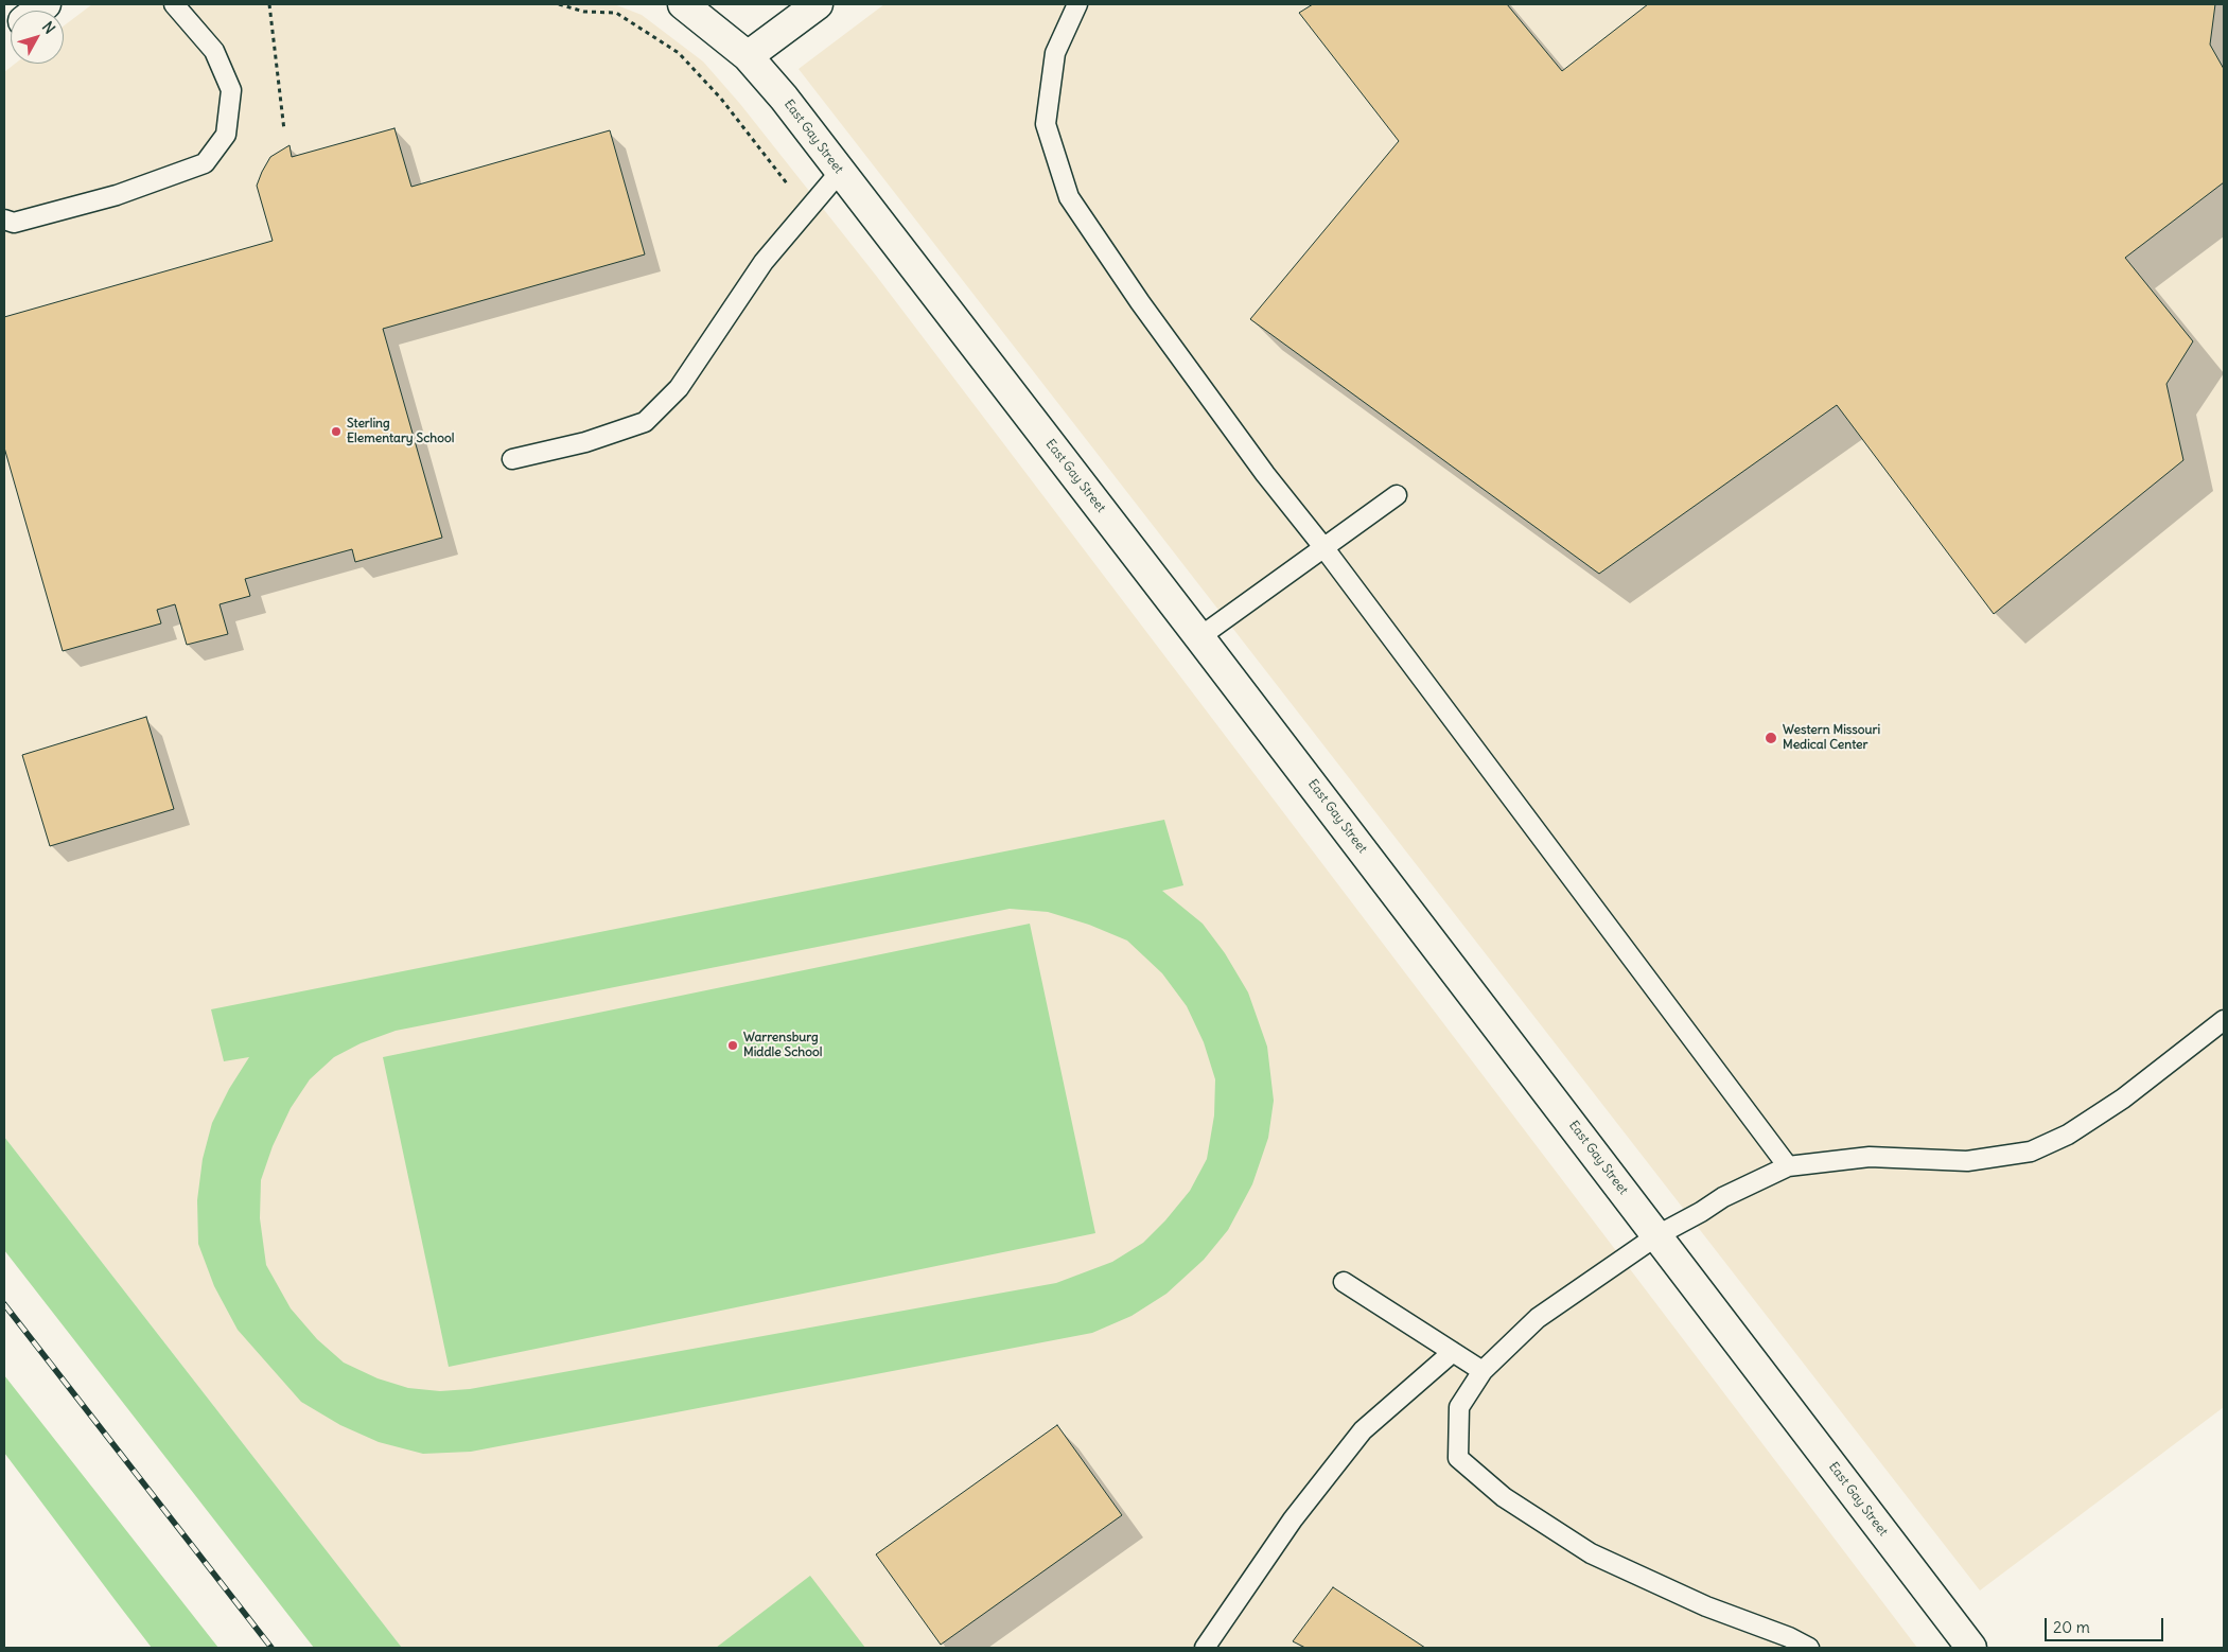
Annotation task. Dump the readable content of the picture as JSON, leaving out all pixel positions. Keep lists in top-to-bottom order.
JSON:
{
  "streets": {
    "main road": ["East Gay Street"]
  },
  "places": ["Sterling Elementary School", "Western Missouri Medical Center", "Warrensburg Middle School"],
  "scale_bar": "20 m",
  "north": "top right"
}
